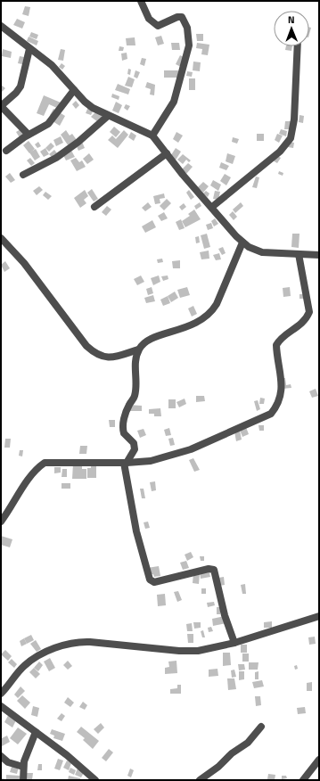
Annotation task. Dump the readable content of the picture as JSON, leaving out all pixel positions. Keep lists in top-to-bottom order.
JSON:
{
  "north": "top"
}
